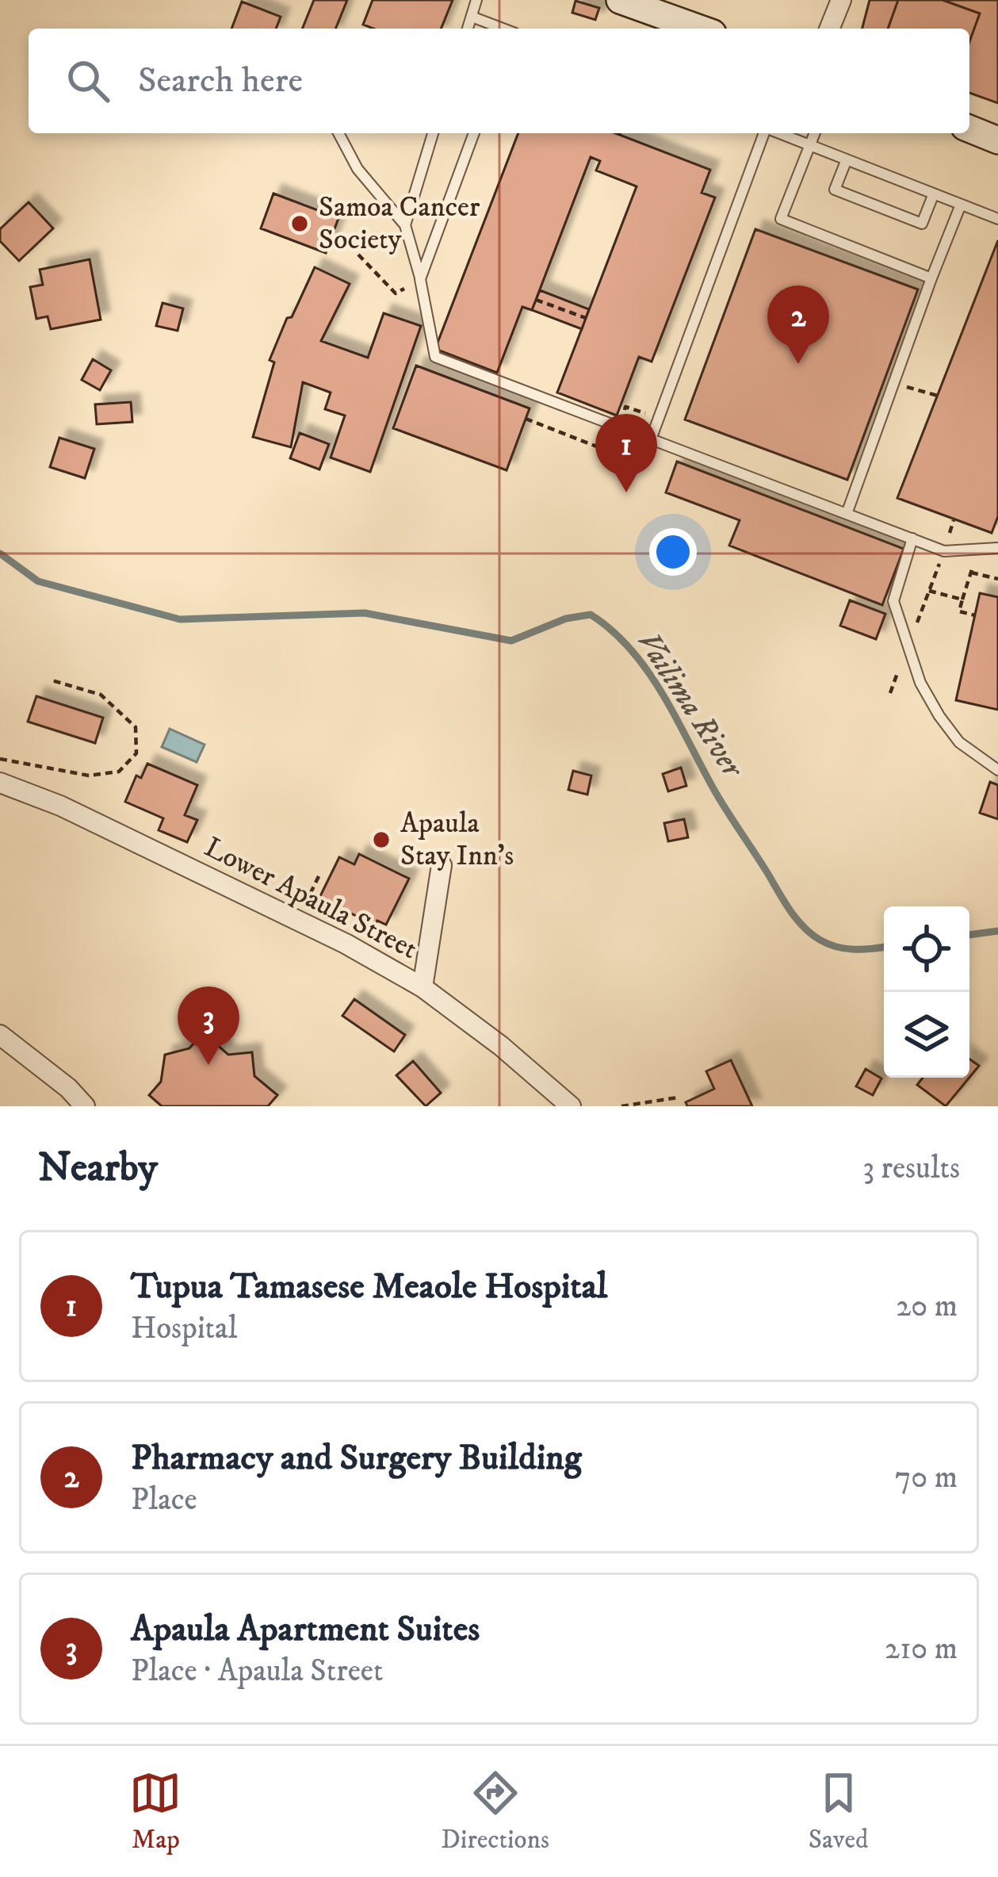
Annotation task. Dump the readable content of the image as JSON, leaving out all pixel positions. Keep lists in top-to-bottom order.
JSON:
{
  "streets": {
    "street": ["Lower Apaula Street"]
  },
  "water": ["Vailima River"],
  "places": ["Samoa Cancer Society", "Apaula Stay Inn's"],
  "page": {
    "search": "Search here",
    "pins": ["2", "1", "3"],
    "heading": ["Nearby", "3 results"],
    "list": [
      {
        "mark": "1",
        "name": "Tupua Tamasese Meaole Hospital",
        "note": "Hospital",
        "value": "20 m"
      },
      {
        "mark": "2",
        "name": "Pharmacy and Surgery Building",
        "note": "Place",
        "value": "70 m"
      },
      {
        "mark": "3",
        "name": "Apaula Apartment Suites",
        "note": "Place · Apaula Street",
        "value": "210 m"
      }
    ],
    "nav": ["Map", "Directions", "Saved"]
  }
}
